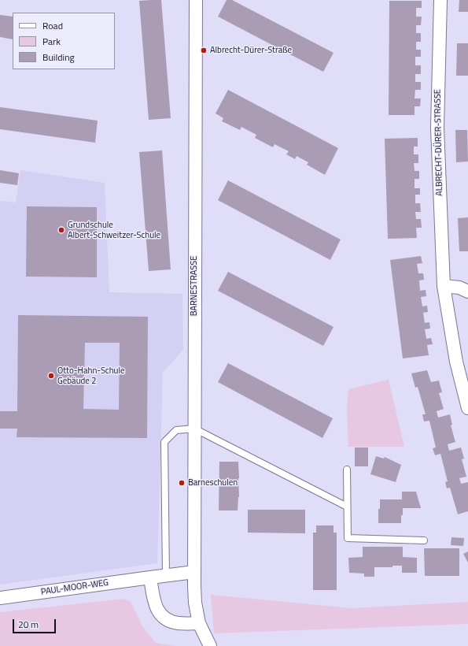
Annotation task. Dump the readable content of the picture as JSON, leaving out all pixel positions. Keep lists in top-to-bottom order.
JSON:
{
  "streets": {
    "street": ["ALBRECHT-DÜRER-STRASSE", "BARNESTRASSE", "PAUL-MOOR-WEG"]
  },
  "places": [
    "Albrecht-Dürer-Straße",
    "Grundschule Albert-Schweitzer-Schule",
    "Otto-Hahn-Schule Gebäude 2",
    "Barneschulen"
  ],
  "legend": ["Road", "Park", "Building"],
  "scale_bar": "20 m"
}
